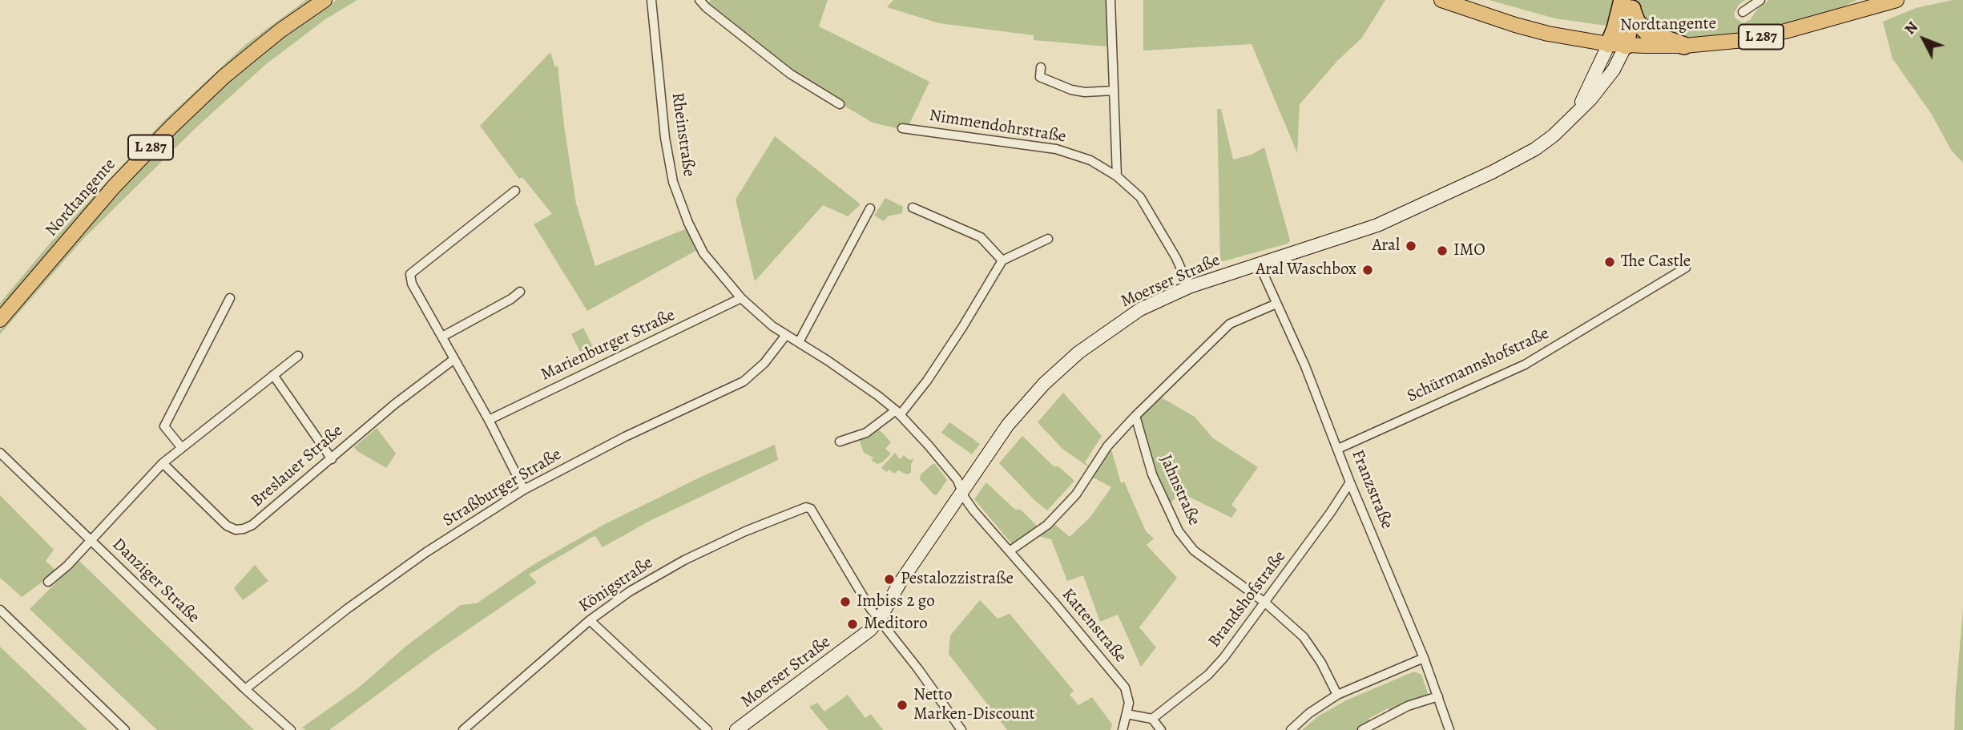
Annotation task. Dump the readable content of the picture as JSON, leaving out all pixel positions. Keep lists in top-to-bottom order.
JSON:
{
  "streets": {
    "main road": ["Nordtangente", "L 287"],
    "street": [
      "Nimmendohrstraße",
      "Rheinstraße",
      "Moerser Straße",
      "Marienburger Straße",
      "Schürmannshofstraße",
      "Breslauer Straße",
      "Straßburger Straße",
      "Franzstraße",
      "Jahnstraße",
      "Danziger Straße",
      "Königstraße",
      "Brandshofstraße",
      "Kattenstraße"
    ]
  },
  "crossings": [
    ["Nordtangente", "Moerser Straße"],
    ["Nimmendohrstraße", "Moerser Straße"],
    ["Rheinstraße", "Moerser Straße"],
    ["Rheinstraße", "Marienburger Straße"],
    ["Rheinstraße", "Straßburger Straße"],
    ["Rheinstraße", "Kattenstraße"],
    ["Moerser Straße", "Franzstraße"],
    ["Moerser Straße", "Königstraße"],
    ["Moerser Straße", "Kattenstraße"],
    ["Schürmannshofstraße", "Franzstraße"],
    ["Straßburger Straße", "Danziger Straße"],
    ["Franzstraße", "Brandshofstraße"],
    ["Jahnstraße", "Brandshofstraße"]
  ],
  "places": [
    "Aral",
    "IMO",
    "The Castle",
    "Aral Waschbox",
    "Pestalozzistraße",
    "Imbiss 2 go",
    "Meditoro",
    "Netto Marken-Discount"
  ],
  "north": "top left"
}
